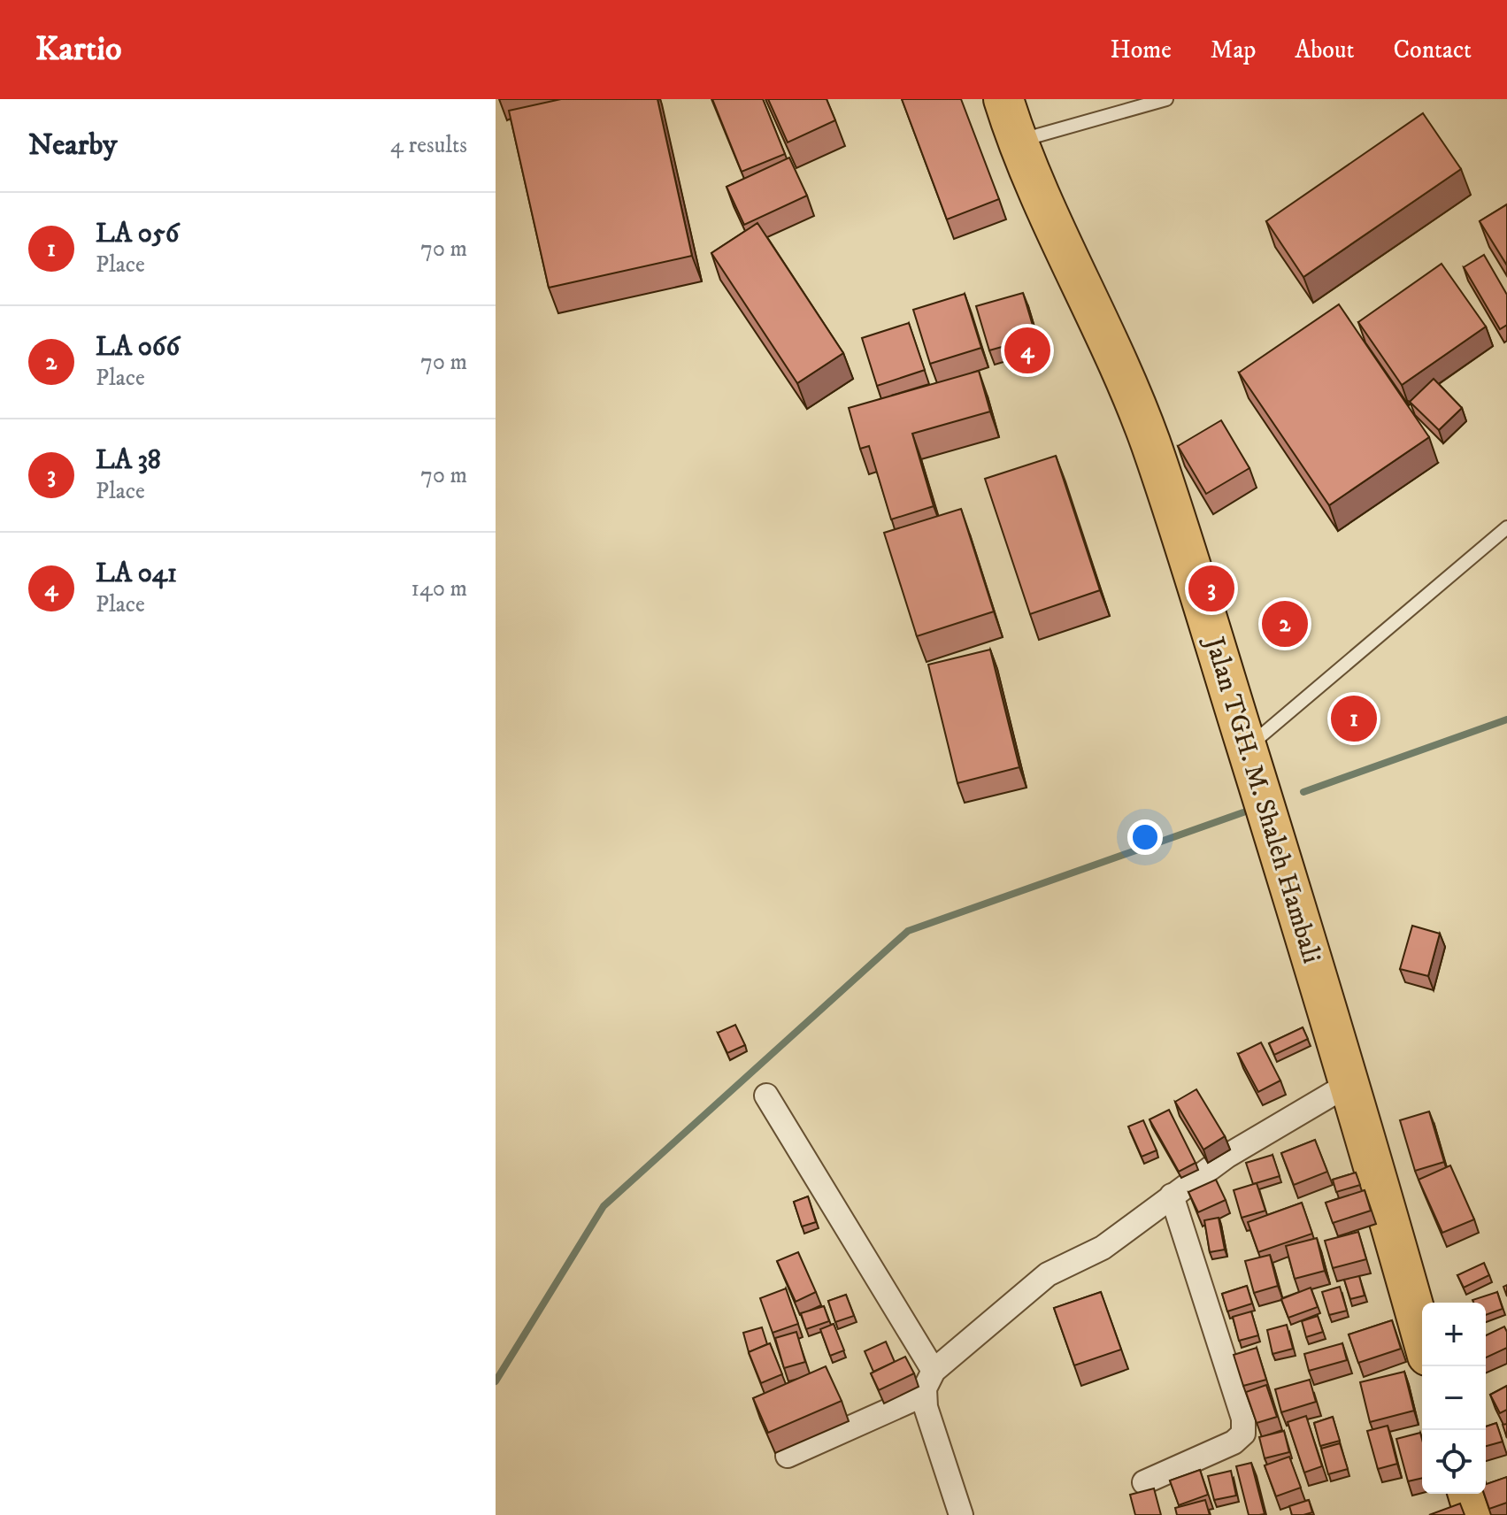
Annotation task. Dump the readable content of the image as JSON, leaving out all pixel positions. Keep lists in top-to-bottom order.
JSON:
{
  "streets": {
    "highway": ["Jalan TGH. M. Shaleh Hambali"]
  },
  "page": {
    "header": "Kartio",
    "nav": [
      "Home",
      "Map",
      "About",
      "Contact"
    ],
    "heading": ["Nearby", "4 results"],
    "list": [
      {
        "mark": "1",
        "name": "LA 056",
        "note": "Place",
        "value": "70 m"
      },
      {
        "mark": "2",
        "name": "LA 066",
        "note": "Place",
        "value": "70 m"
      },
      {
        "mark": "3",
        "name": "LA 38",
        "note": "Place",
        "value": "70 m"
      },
      {
        "mark": "4",
        "name": "LA 041",
        "note": "Place",
        "value": "140 m"
      }
    ],
    "pins": [
      "4",
      "3",
      "2",
      "1"
    ],
    "map_buttons": ["+", "−"]
  }
}
